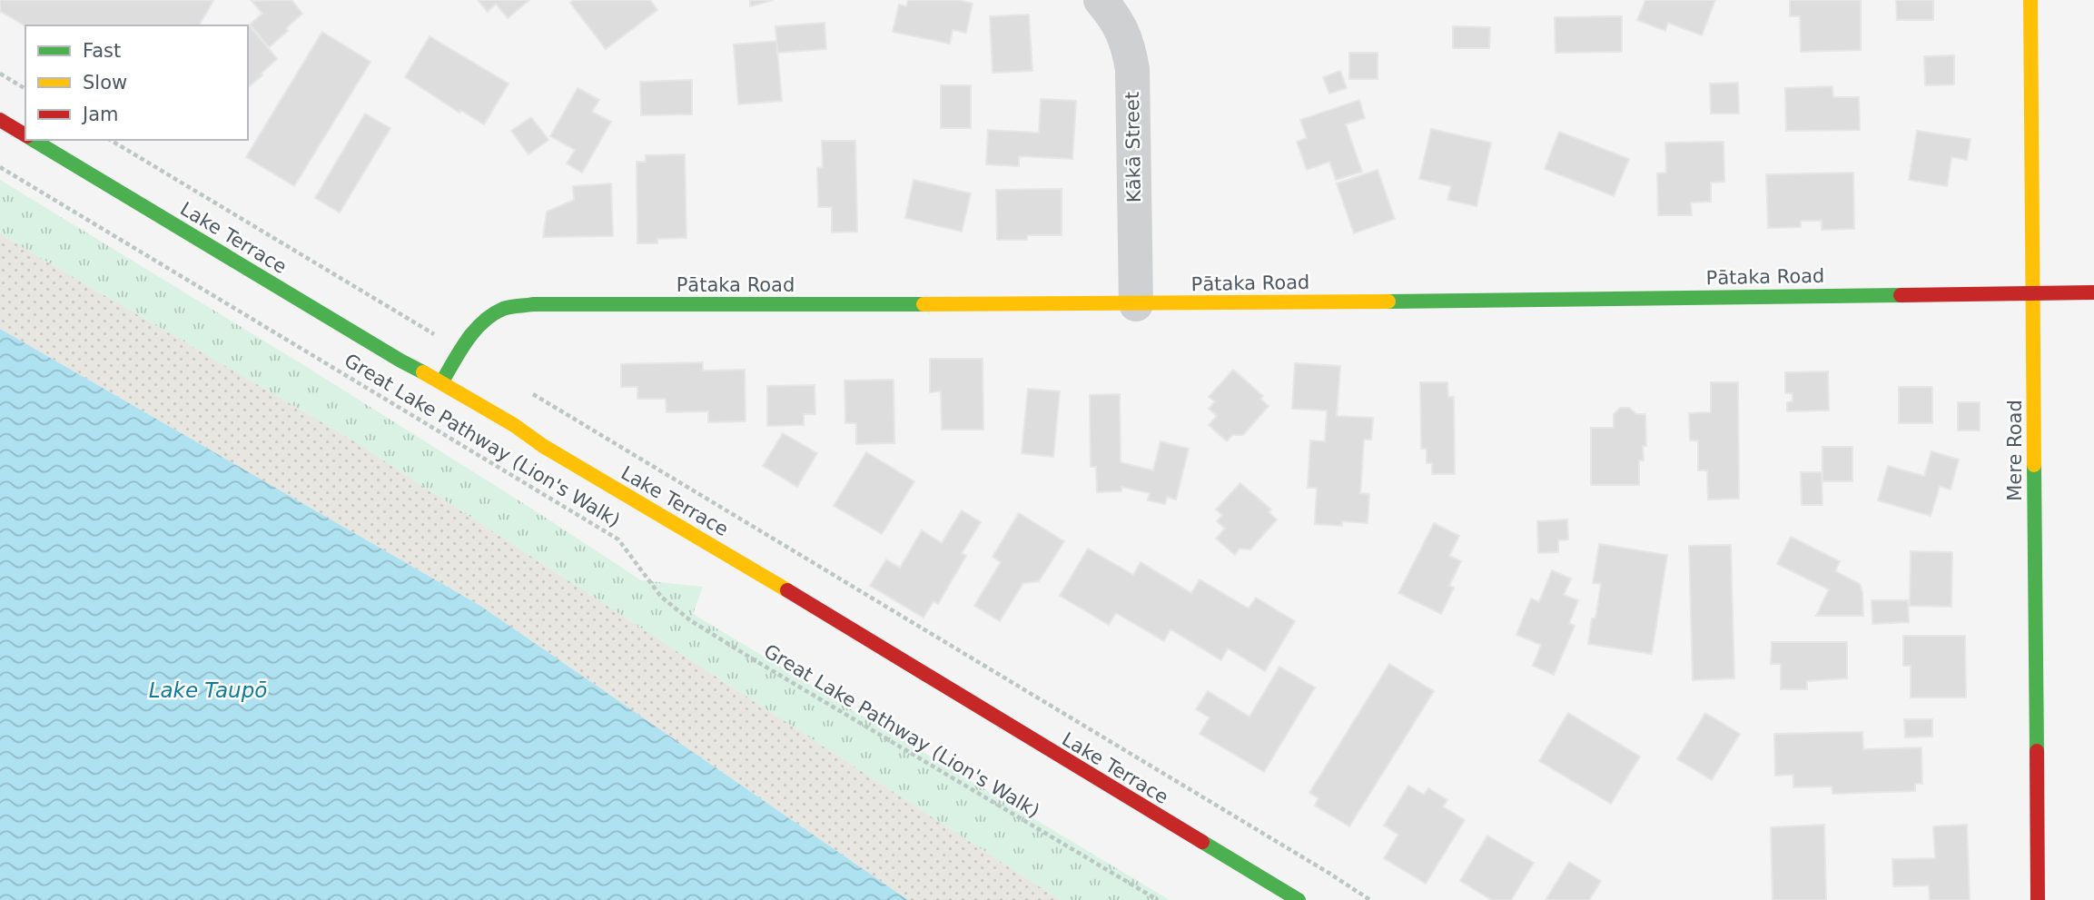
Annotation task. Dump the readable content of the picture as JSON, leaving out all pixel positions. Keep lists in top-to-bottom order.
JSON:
{
  "streets": {
    "street": [
      "Kākā Street",
      "Lake Terrace",
      "Pātaka Road",
      "Mere Road"
    ],
    "path": ["Great Lake Pathway (Lion's Walk)"]
  },
  "crossings": [
    ["Kākā Street", "Pātaka Road"],
    ["Lake Terrace", "Pātaka Road"],
    ["Pātaka Road", "Mere Road"]
  ],
  "water": ["Lake Taupō"],
  "legend": ["Fast", "Slow", "Jam"]
}
